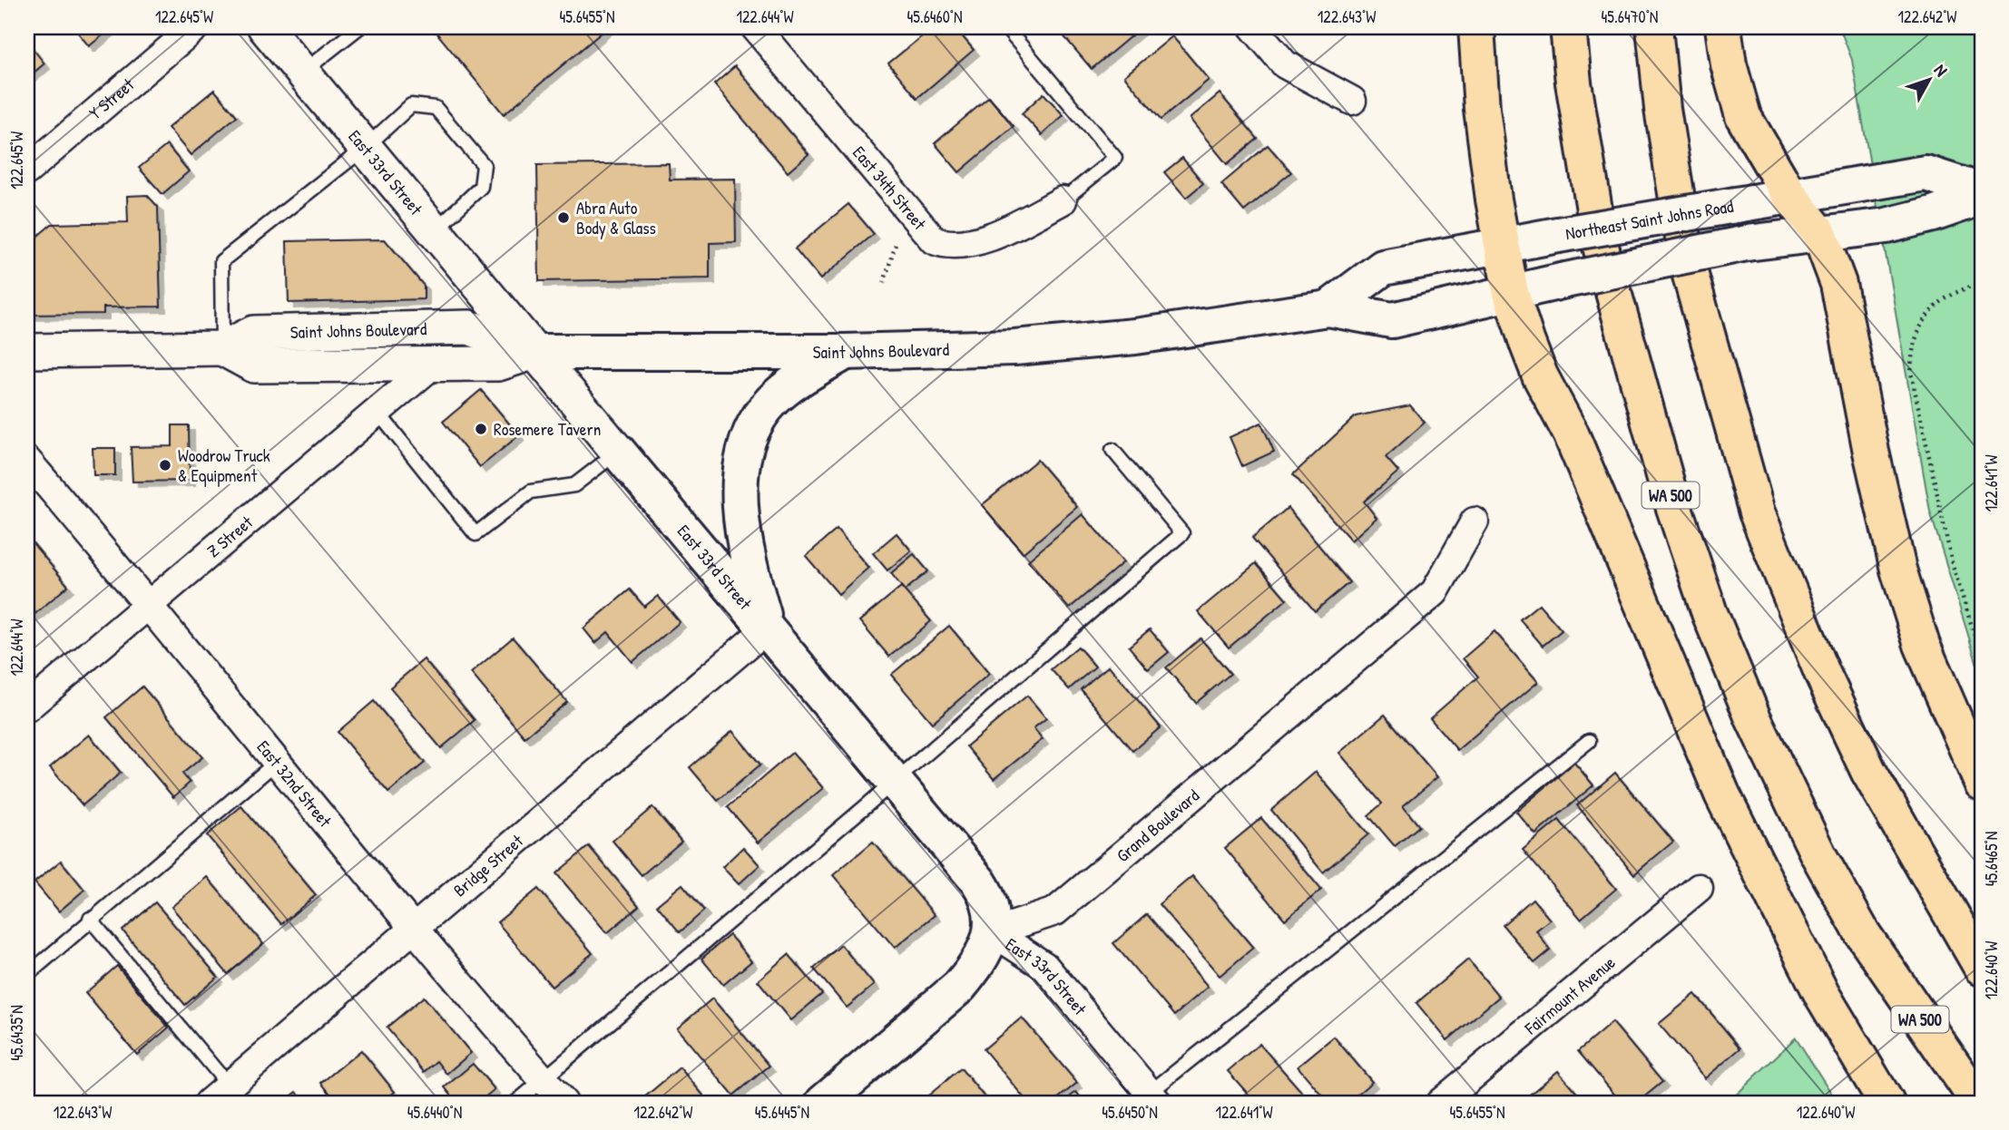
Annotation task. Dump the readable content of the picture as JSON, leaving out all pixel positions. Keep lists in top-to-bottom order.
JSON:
{
  "streets": {
    "highway": ["WA 500"],
    "main road": ["East 33rd Street", "Northeast Saint Johns Road", "Saint Johns Boulevard"],
    "street": [
      "Y Street",
      "East 34th Street",
      "Z Street",
      "East 32nd Street",
      "Grand Boulevard",
      "Bridge Street",
      "Fairmount Avenue"
    ]
  },
  "crossings": [
    ["East 33rd Street", "Saint Johns Boulevard"],
    ["East 33rd Street", "Grand Boulevard"],
    ["East 33rd Street", "Bridge Street"],
    ["Northeast Saint Johns Road", "Saint Johns Boulevard"],
    ["Saint Johns Boulevard", "Z Street"],
    ["Z Street", "East 32nd Street"],
    ["East 32nd Street", "Bridge Street"]
  ],
  "places": ["Abra Auto Body & Glass", "Rosemere Tavern", "Woodrow Truck & Equipment"],
  "north": "top right",
  "coordinates": [
    "122.645°W",
    "45.6455°N",
    "122.644°W",
    "45.6460°N",
    "122.643°W",
    "45.6470°N",
    "122.642°W",
    "122.641°W",
    "45.6465°N",
    "122.640°W",
    "45.6435°N",
    "45.6440°N",
    "45.6445°N",
    "45.6450°N"
  ]
}
